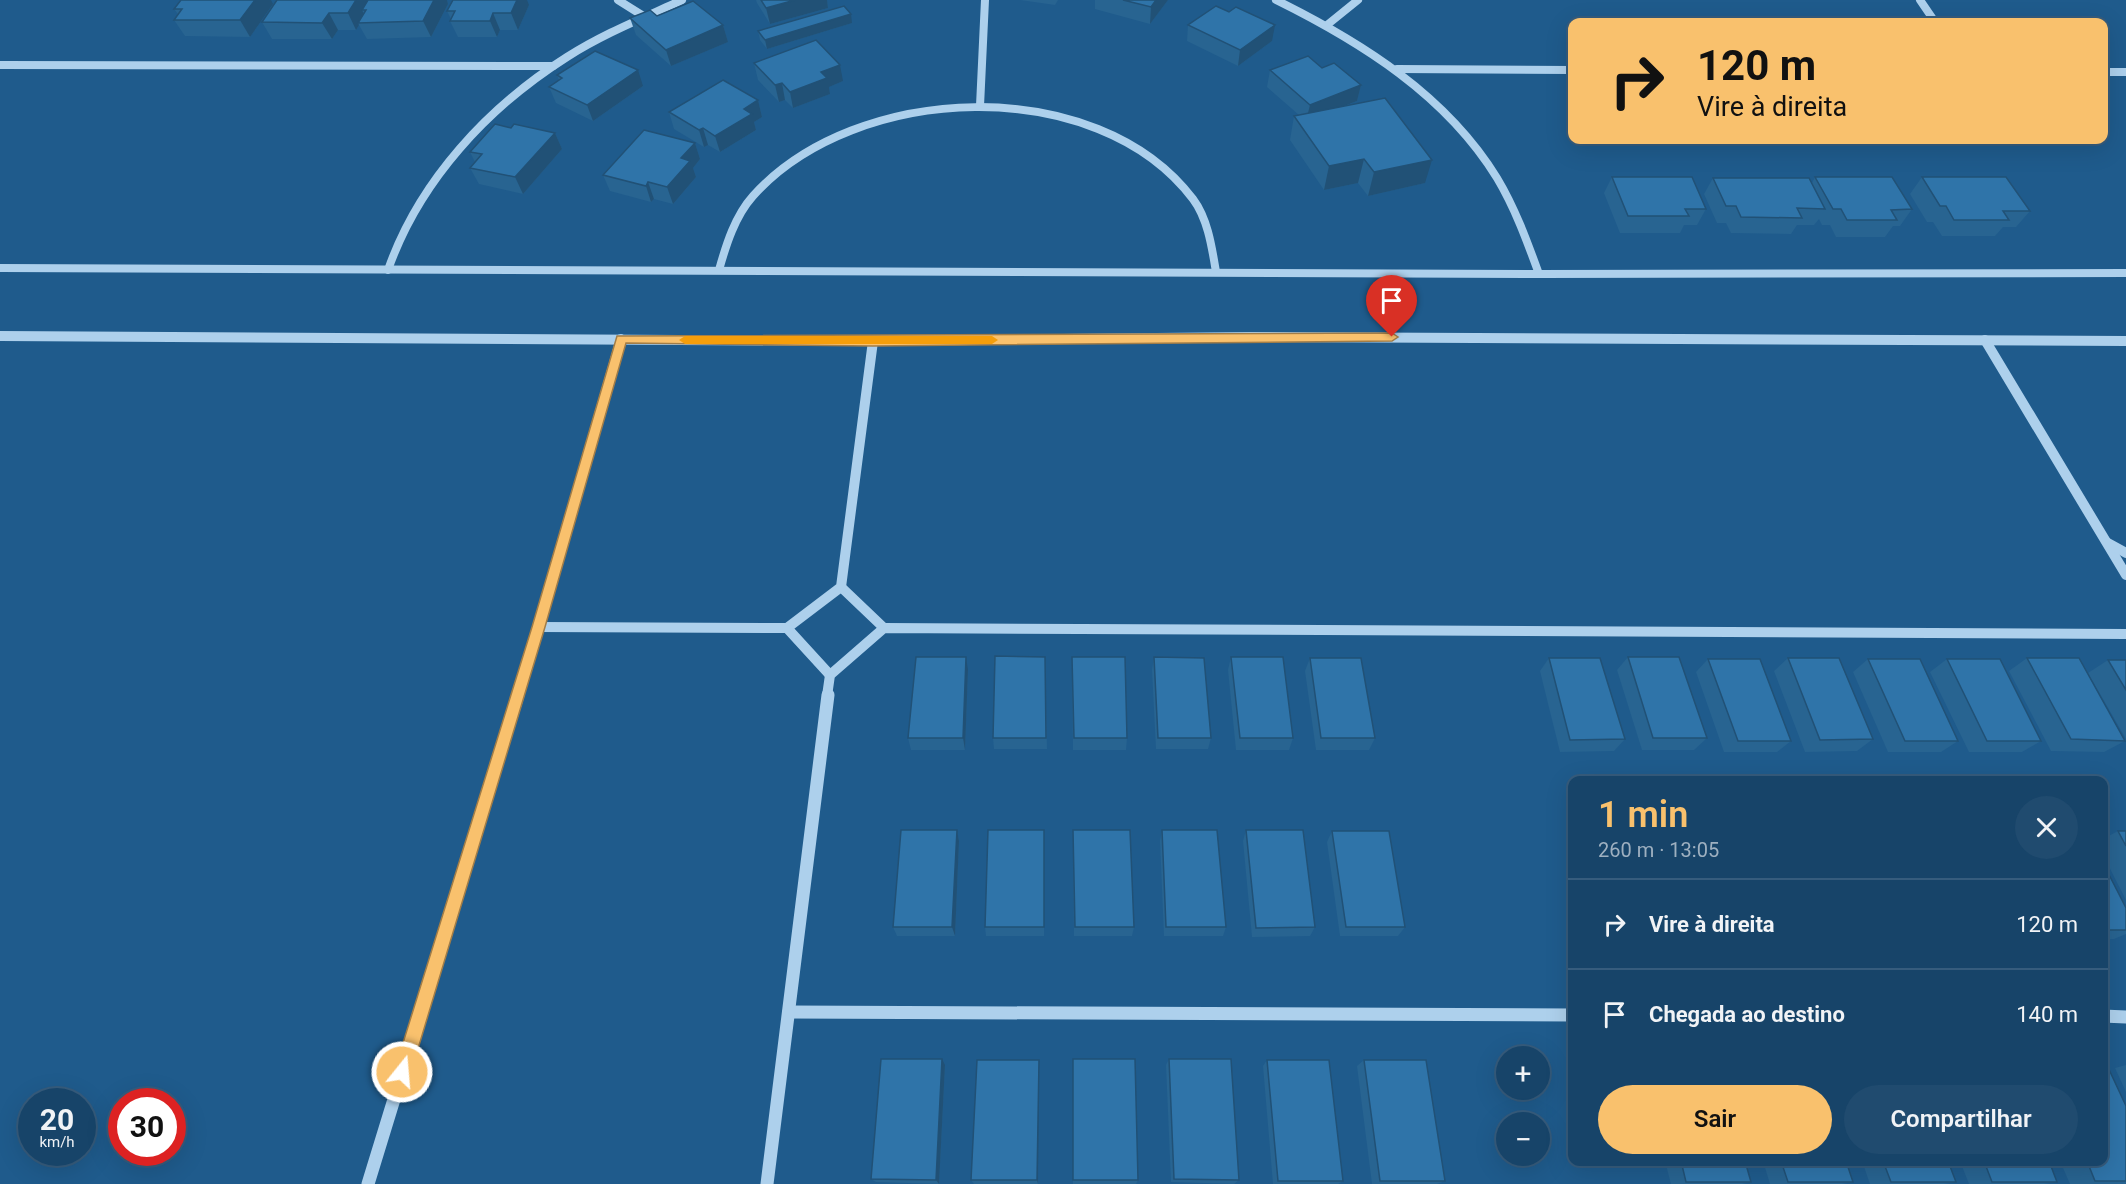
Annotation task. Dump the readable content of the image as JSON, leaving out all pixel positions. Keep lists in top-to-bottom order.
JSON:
{
  "page": {
    "turn": ["120 m", "Vire à direita"],
    "heading": ["1 min", "260 m · 13:05"],
    "list": [
      {
        "name": "Vire à direita",
        "value": "120 m"
      },
      {
        "name": "Chegada ao destino",
        "value": "140 m"
      }
    ],
    "map_buttons": ["+", "−"],
    "buttons": ["Sair", "Compartilhar"],
    "speed": "20 km/h",
    "limit": "30"
  }
}
